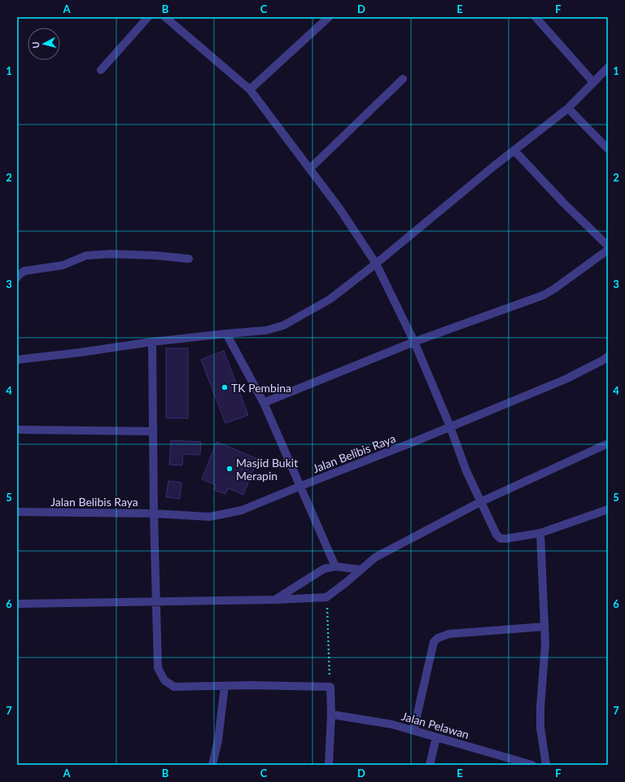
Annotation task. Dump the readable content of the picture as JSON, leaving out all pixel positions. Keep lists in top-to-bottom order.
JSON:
{
  "streets": {
    "street": ["Jalan Belibis Raya", "Jalan Pelawan"]
  },
  "places": ["TK Pembina", "Masjid Bukit Merapin"],
  "north": "left",
  "grid": {
    "columns": [
      "A",
      "B",
      "C",
      "D",
      "E",
      "F"
    ],
    "rows": [
      "1",
      "2",
      "3",
      "4",
      "5",
      "6",
      "7"
    ]
  }
}
